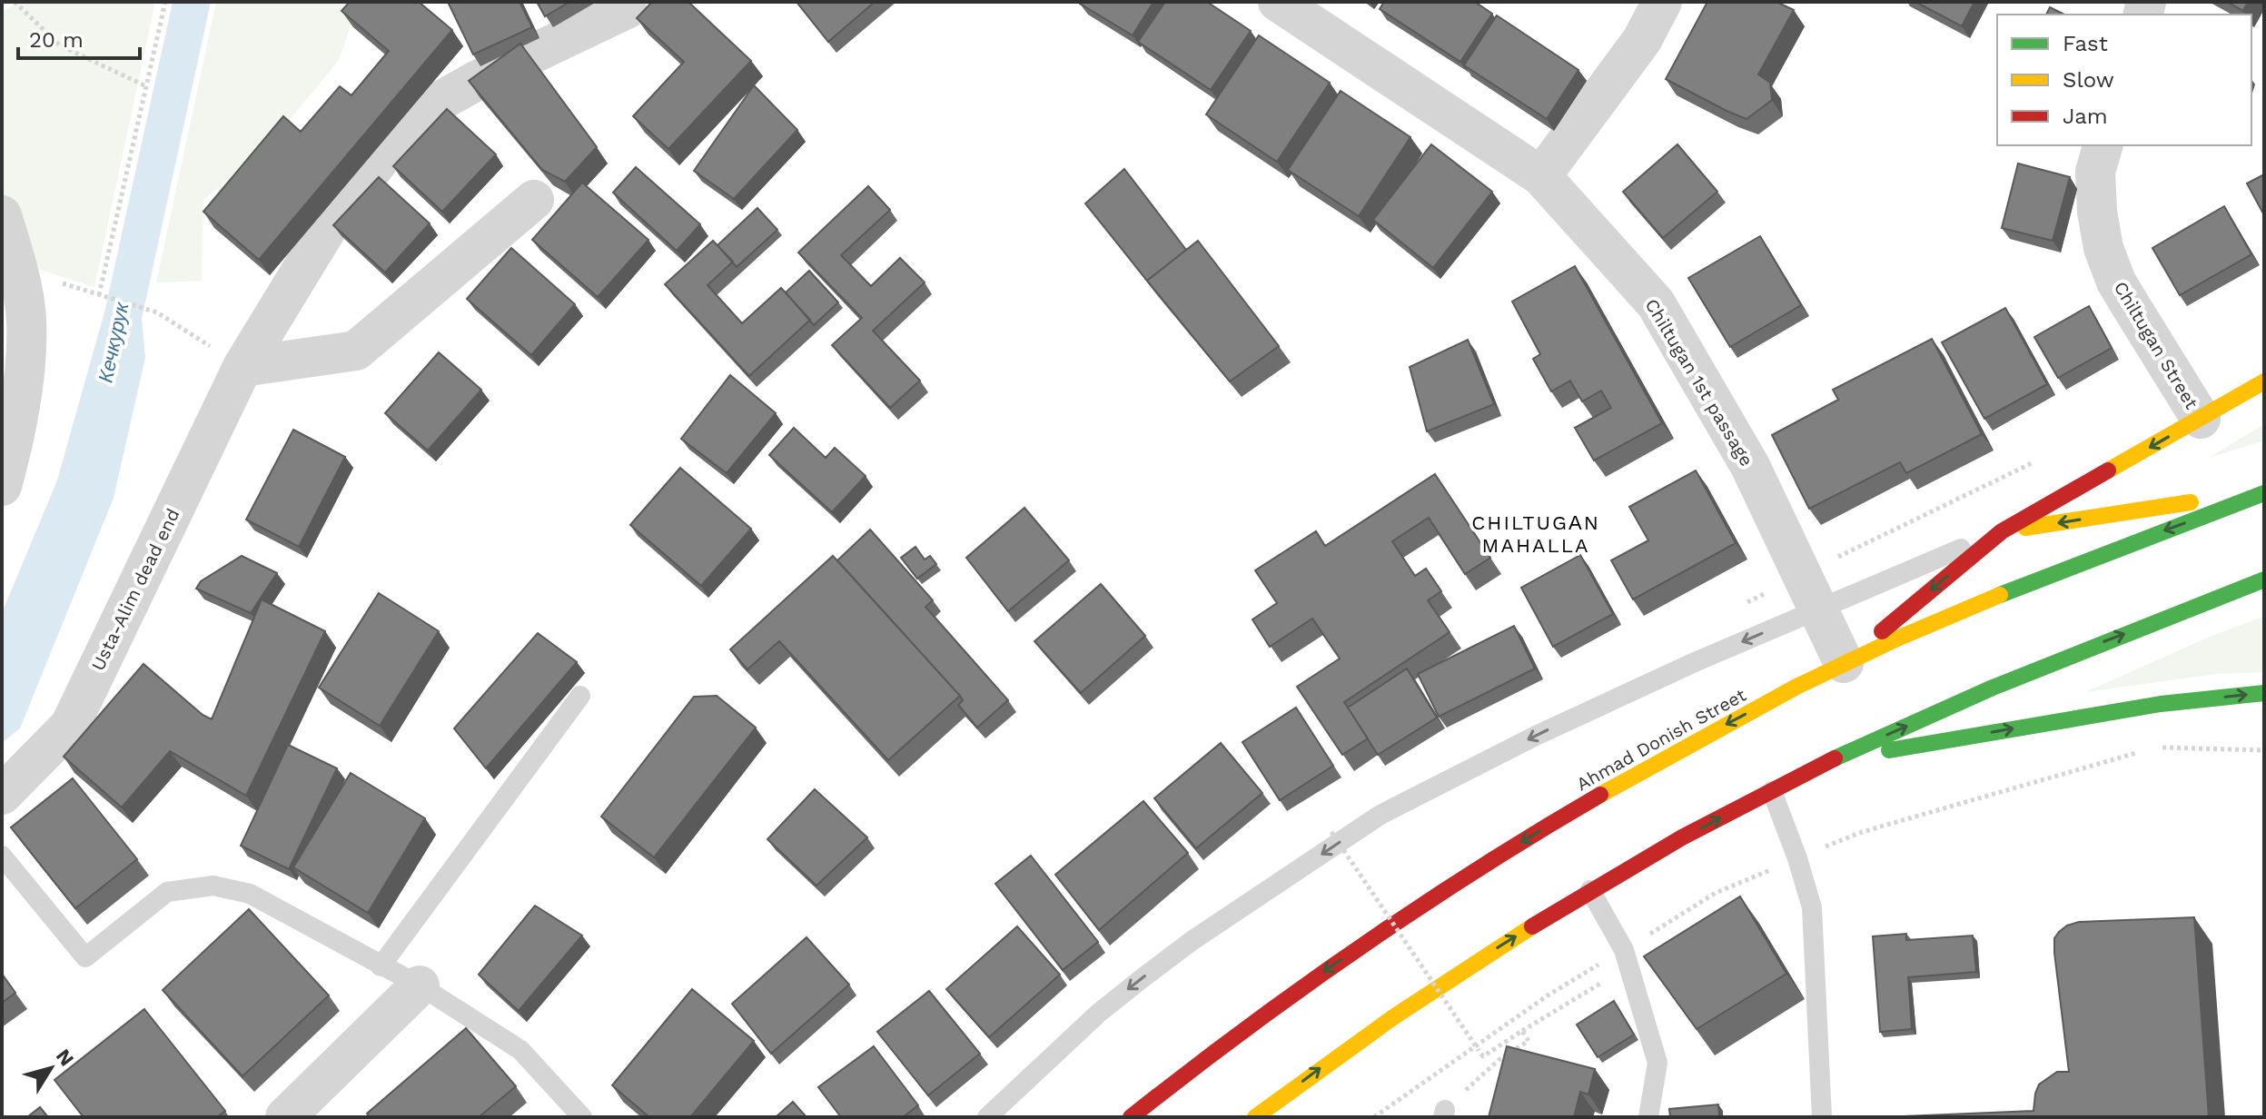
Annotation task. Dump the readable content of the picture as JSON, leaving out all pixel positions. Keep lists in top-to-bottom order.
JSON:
{
  "streets": {
    "main road": ["Ahmad Donish Street"],
    "street": ["Chiltugan Street", "Chiltugan 1st passage", "Usta-Alim dead end"]
  },
  "crossings": [
    ["Chiltugan 1st passage", "Ahmad Donish Street"]
  ],
  "districts": ["CHILTUGАN MAHALLA"],
  "water": ["Кечкурук"],
  "legend": ["Fast", "Slow", "Jam"],
  "scale_bar": "20 m",
  "north": "top right"
}
